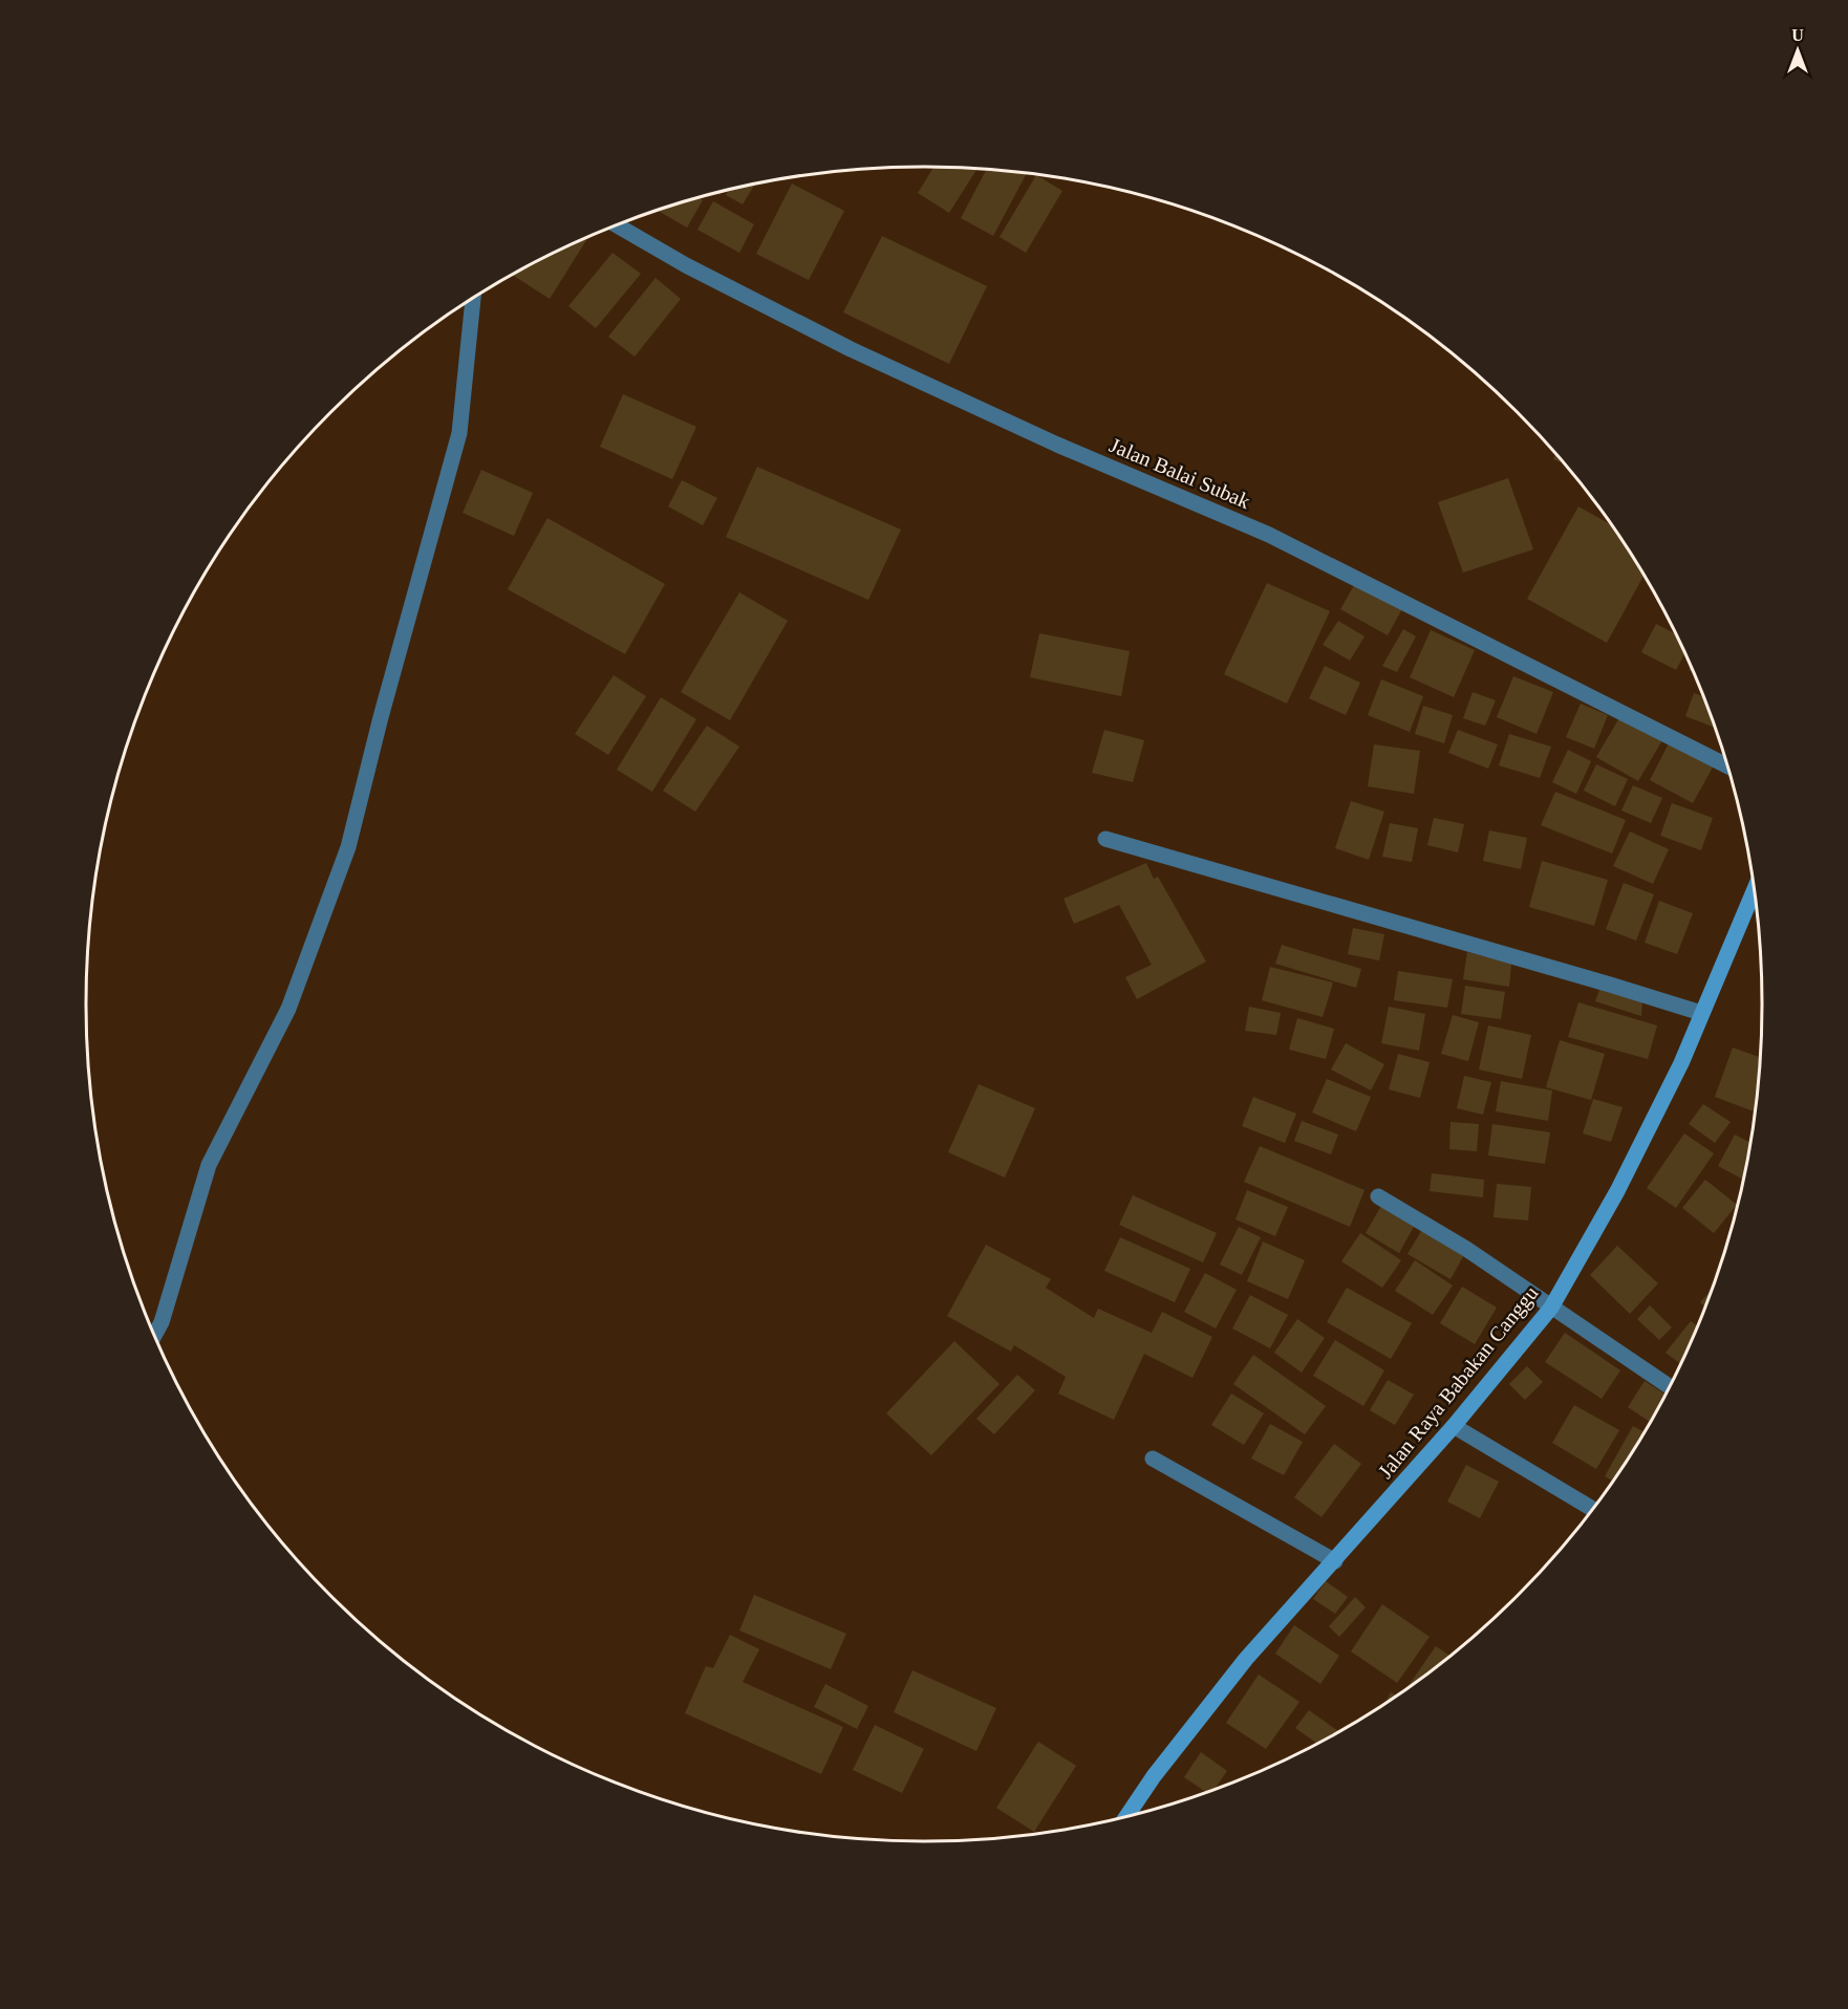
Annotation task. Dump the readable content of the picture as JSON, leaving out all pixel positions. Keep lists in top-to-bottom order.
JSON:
{
  "streets": {
    "street": ["Jalan Balai Subak", "Jalan Raya Babakan Canggu"]
  },
  "north": "top"
}
